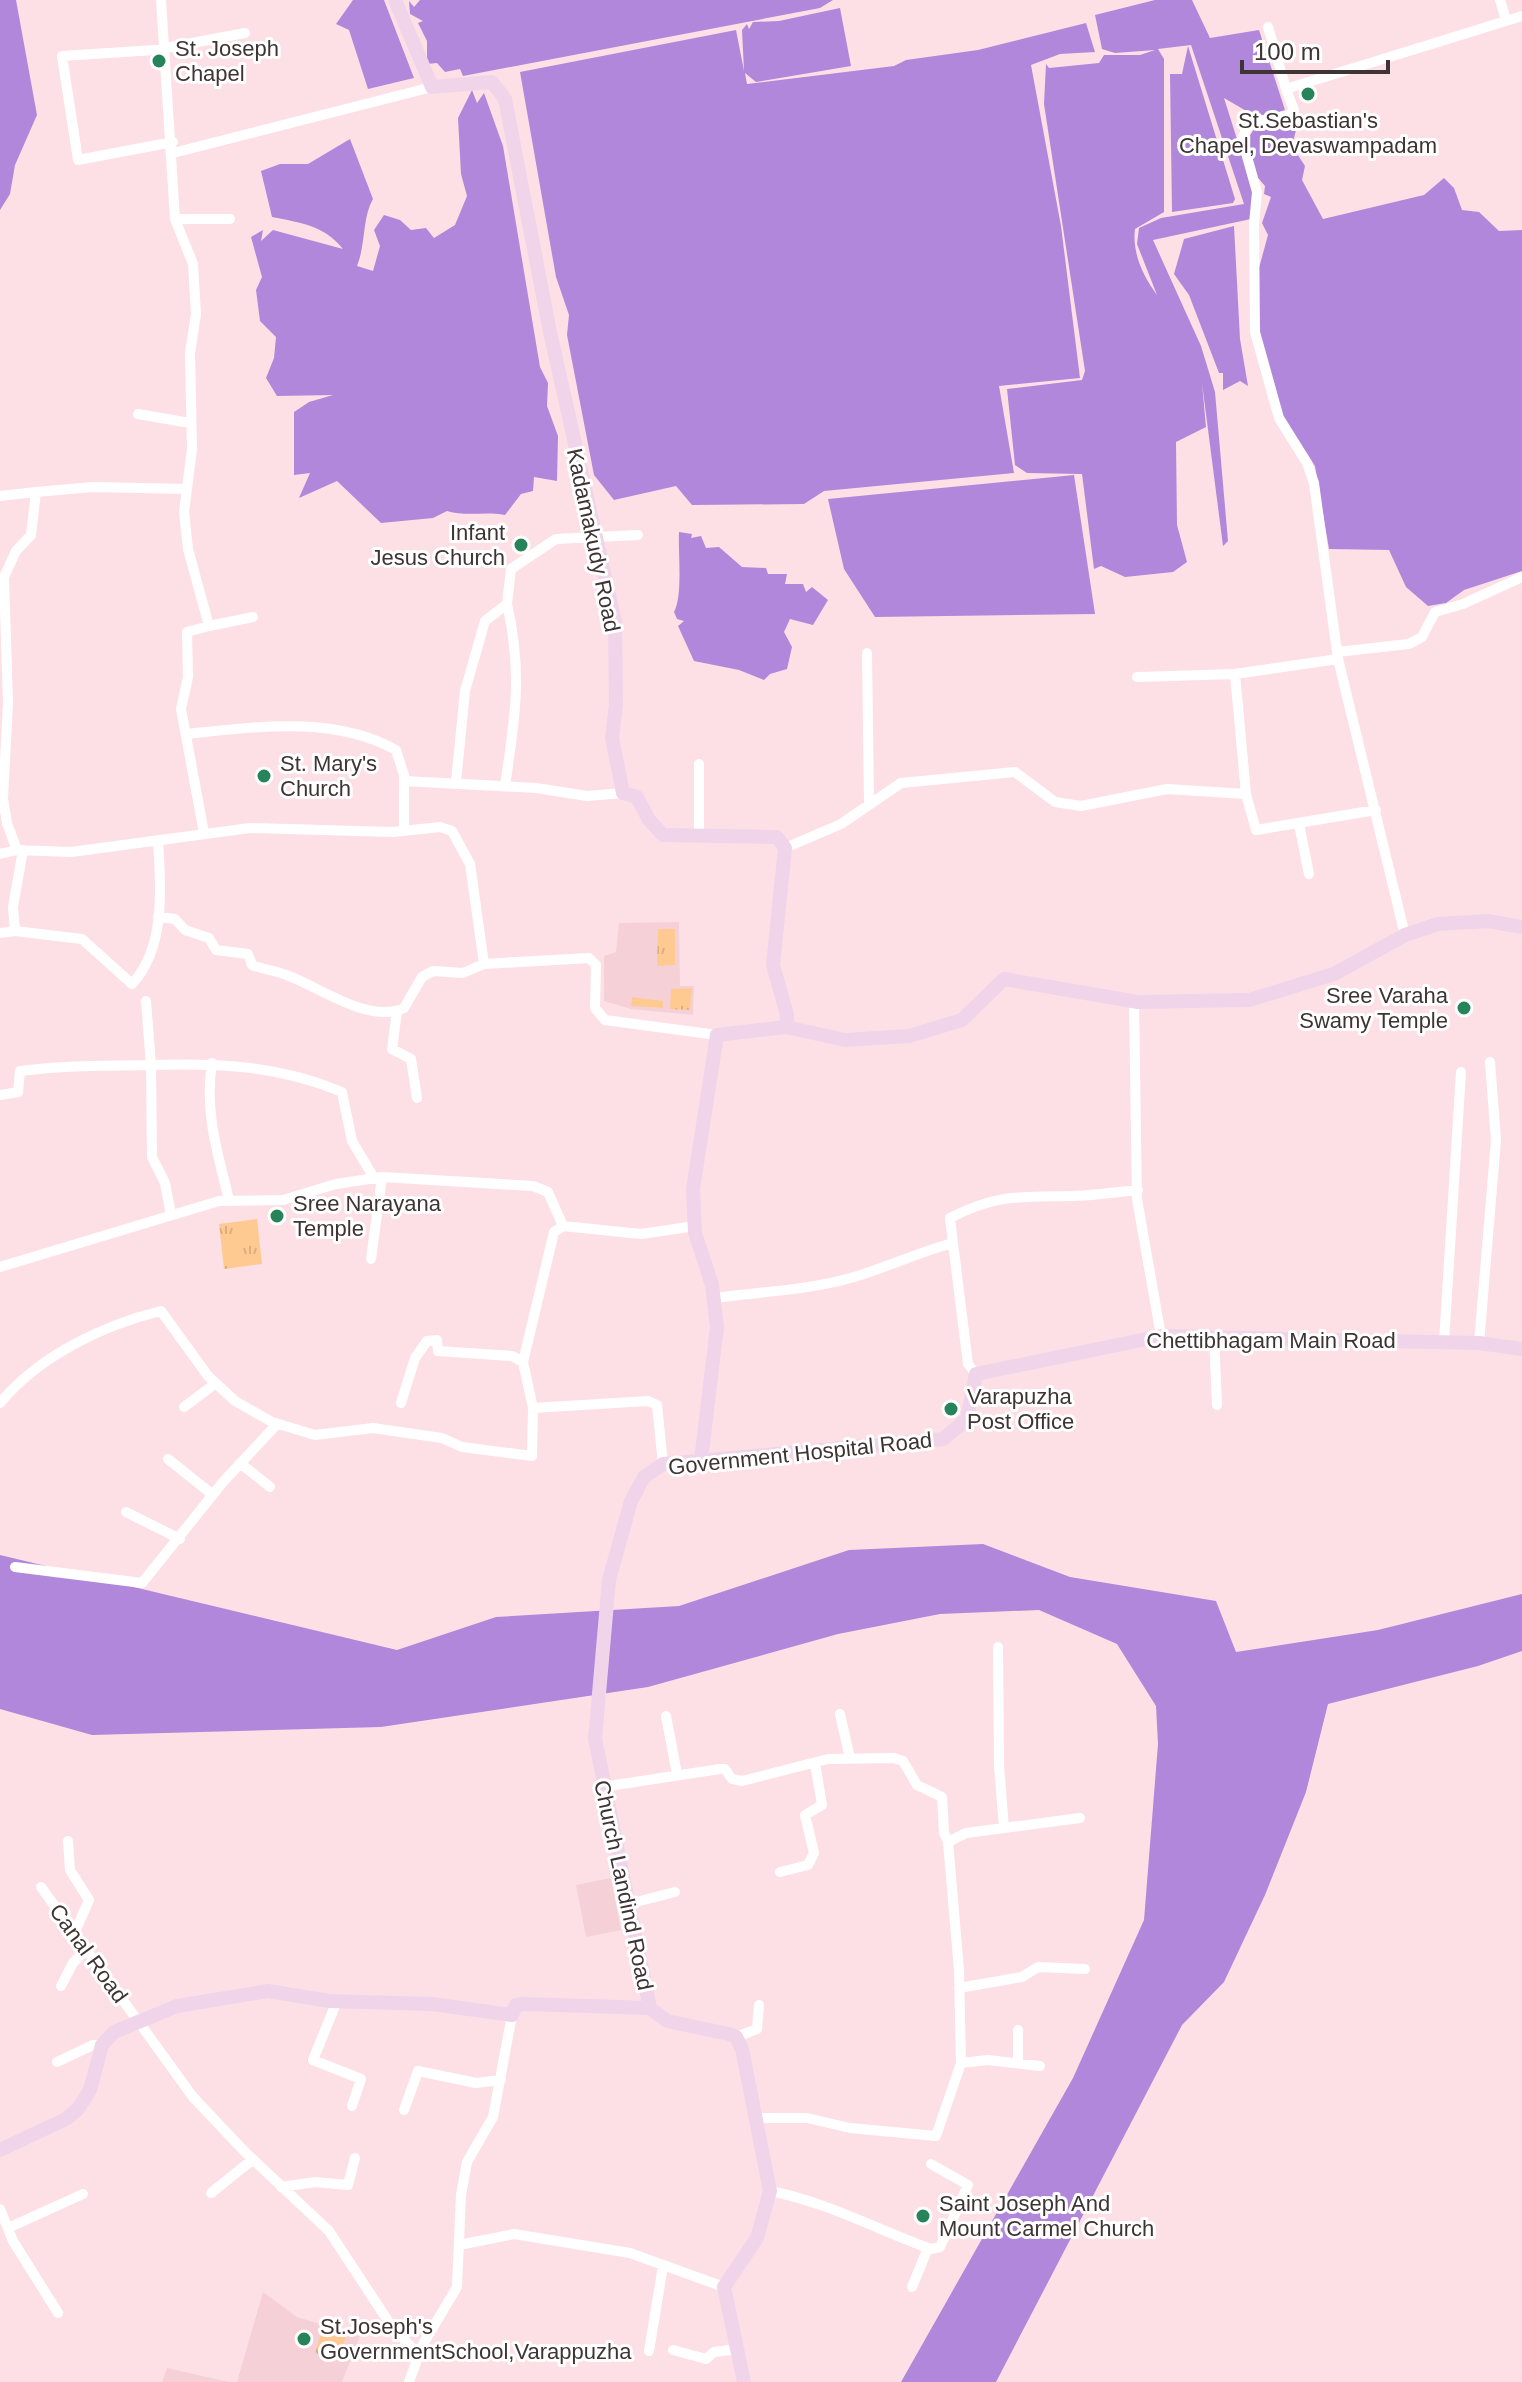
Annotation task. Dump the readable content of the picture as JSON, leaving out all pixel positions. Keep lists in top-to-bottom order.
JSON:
{
  "streets": {
    "street": [
      "Kadamakudy Road",
      "Chettibhagam Main Road",
      "Government Hospital Road",
      "Church Landind Road",
      "Canal Road"
    ]
  },
  "crossings": [
    ["Chettibhagam Main Road", "Government Hospital Road"],
    ["Government Hospital Road", "Church Landind Road"]
  ],
  "places": [
    "St. Joseph Chapel",
    "St.Sebastian's Chapel, Devaswampadam",
    "Infant Jesus Church",
    "St. Mary's Church",
    "Sree Varaha Swamy Temple",
    "Sree Narayana Temple",
    "Varapuzha Post Office",
    "Saint Joseph And Mount Carmel Church",
    "St.Joseph's GovernmentSchool,Varappuzha"
  ],
  "scale_bar": "100 m"
}
